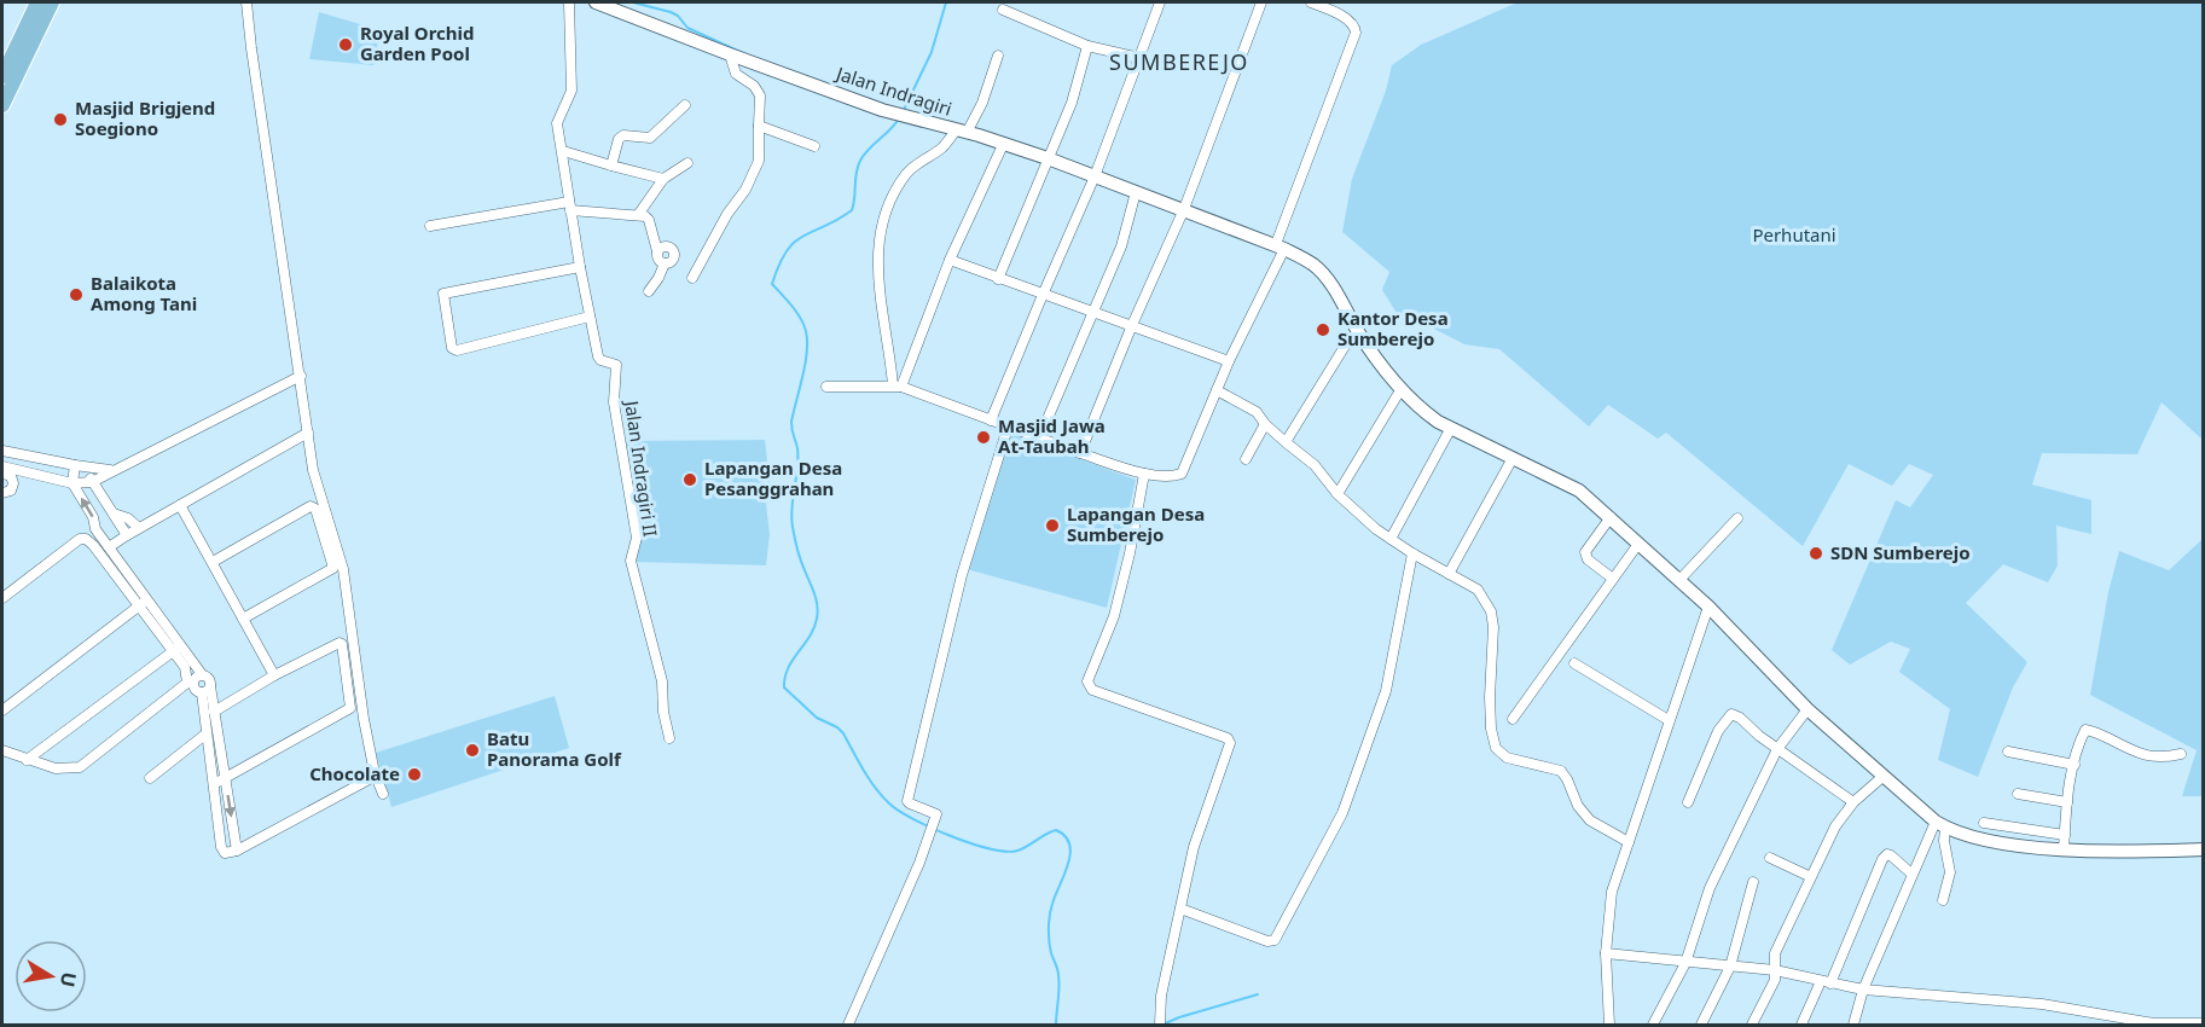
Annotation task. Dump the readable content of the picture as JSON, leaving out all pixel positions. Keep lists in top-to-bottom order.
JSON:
{
  "streets": {
    "street": ["Jalan Indragiri", "Jalan Indragiri II"]
  },
  "districts": ["SUMBEREJO"],
  "parks": ["Perhutani"],
  "places": [
    "Royal Orchid Garden Pool",
    "Masjid Brigjend Soegiono",
    "Balaikota Among Tani",
    "Kantor Desa Sumberejo",
    "Masjid Jawa At-Taubah",
    "Lapangan Desa Pesanggrahan",
    "Lapangan Desa Sumberejo",
    "SDN Sumberejo",
    "Batu Panorama Golf",
    "Chocolate"
  ],
  "north": "right"
}
